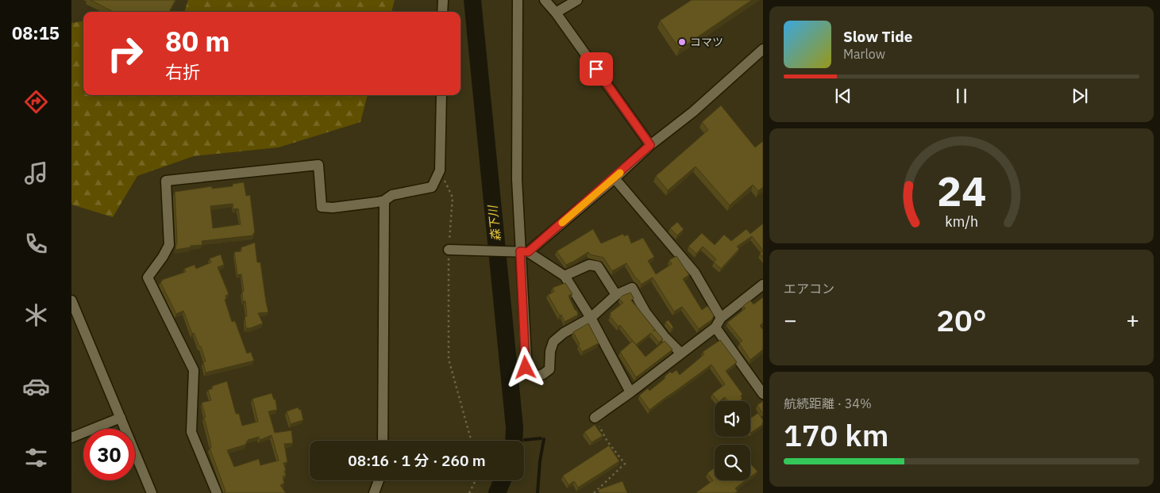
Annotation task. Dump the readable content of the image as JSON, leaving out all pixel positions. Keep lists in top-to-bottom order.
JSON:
{
  "water": ["森下川"],
  "places": ["コマツ"],
  "page": {
    "tabs": "08:15",
    "turn": ["80 m", "右折"],
    "song": ["Slow Tide", "Marlow"],
    "tile": [
      "エアコン",
      ["航続距離 · 34%", "170 km"]
    ],
    "heat": ["−", "20°", "+"],
    "limit": "30",
    "trip": "08:16 · 1 分 · 260 m",
    "gauge": ["24", "km/h"]
  }
}
